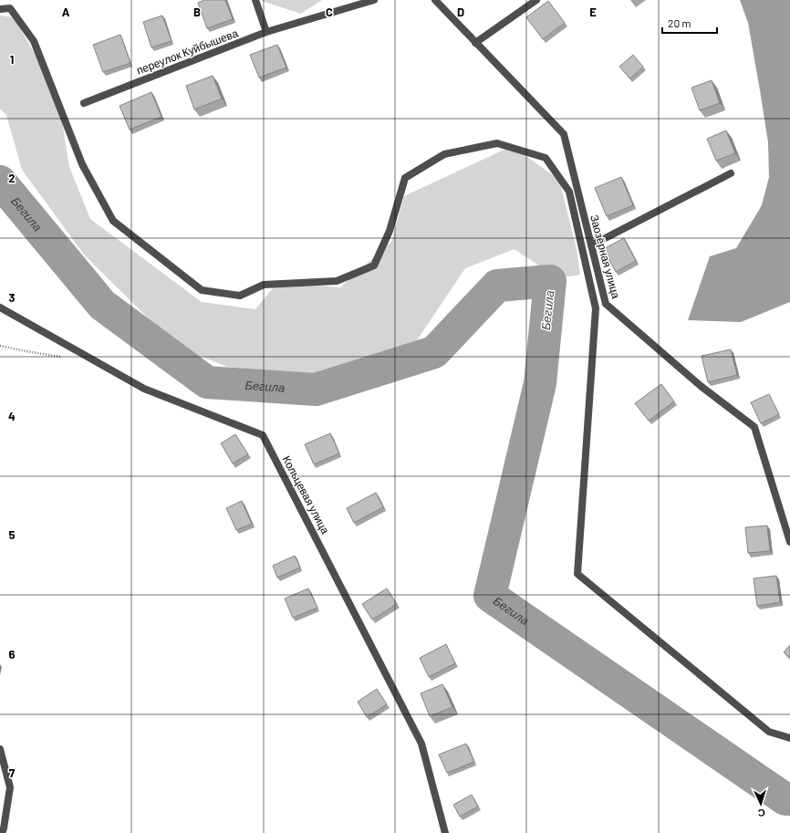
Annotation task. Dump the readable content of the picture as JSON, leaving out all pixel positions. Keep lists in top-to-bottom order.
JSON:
{
  "streets": {
    "street": ["переулок Куйбышева", "Заозёрная улица", "Кольцевая улица"]
  },
  "water": ["Бегила"],
  "scale_bar": "20 m",
  "north": "bottom",
  "grid": {
    "columns": [
      "A",
      "B",
      "C",
      "D",
      "E"
    ],
    "rows": [
      "1",
      "2",
      "3",
      "4",
      "5",
      "6",
      "7"
    ]
  }
}
